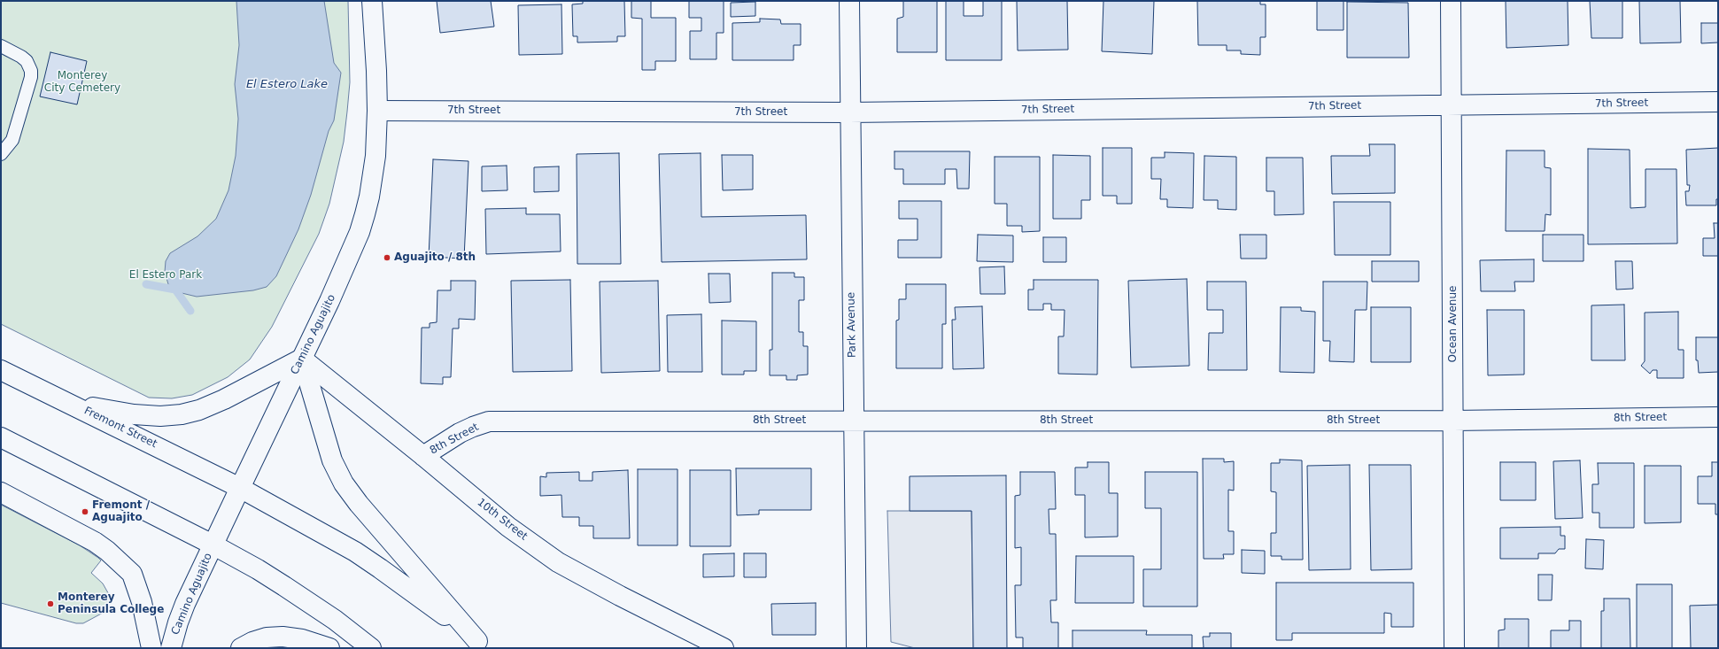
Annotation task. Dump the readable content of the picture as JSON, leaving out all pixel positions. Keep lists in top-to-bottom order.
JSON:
{
  "streets": {
    "main road": [
      "7th Street",
      "Ocean Avenue",
      "Park Avenue",
      "Camino Aguajito",
      "8th Street",
      "Fremont Street",
      "10th Street"
    ]
  },
  "crossings": [
    ["7th Street", "Ocean Avenue"],
    ["7th Street", "Park Avenue"],
    ["7th Street", "Camino Aguajito"],
    ["Ocean Avenue", "8th Street"],
    ["Park Avenue", "8th Street"],
    ["Camino Aguajito", "Fremont Street"],
    ["Camino Aguajito", "10th Street"],
    ["8th Street", "10th Street"]
  ],
  "water": ["El Estero Lake"],
  "parks": ["Monterey City Cemetery", "El Estero Park"],
  "places": ["Aguajito / 8th", "Fremont / Aguajito", "Monterey Peninsula College"]
}
